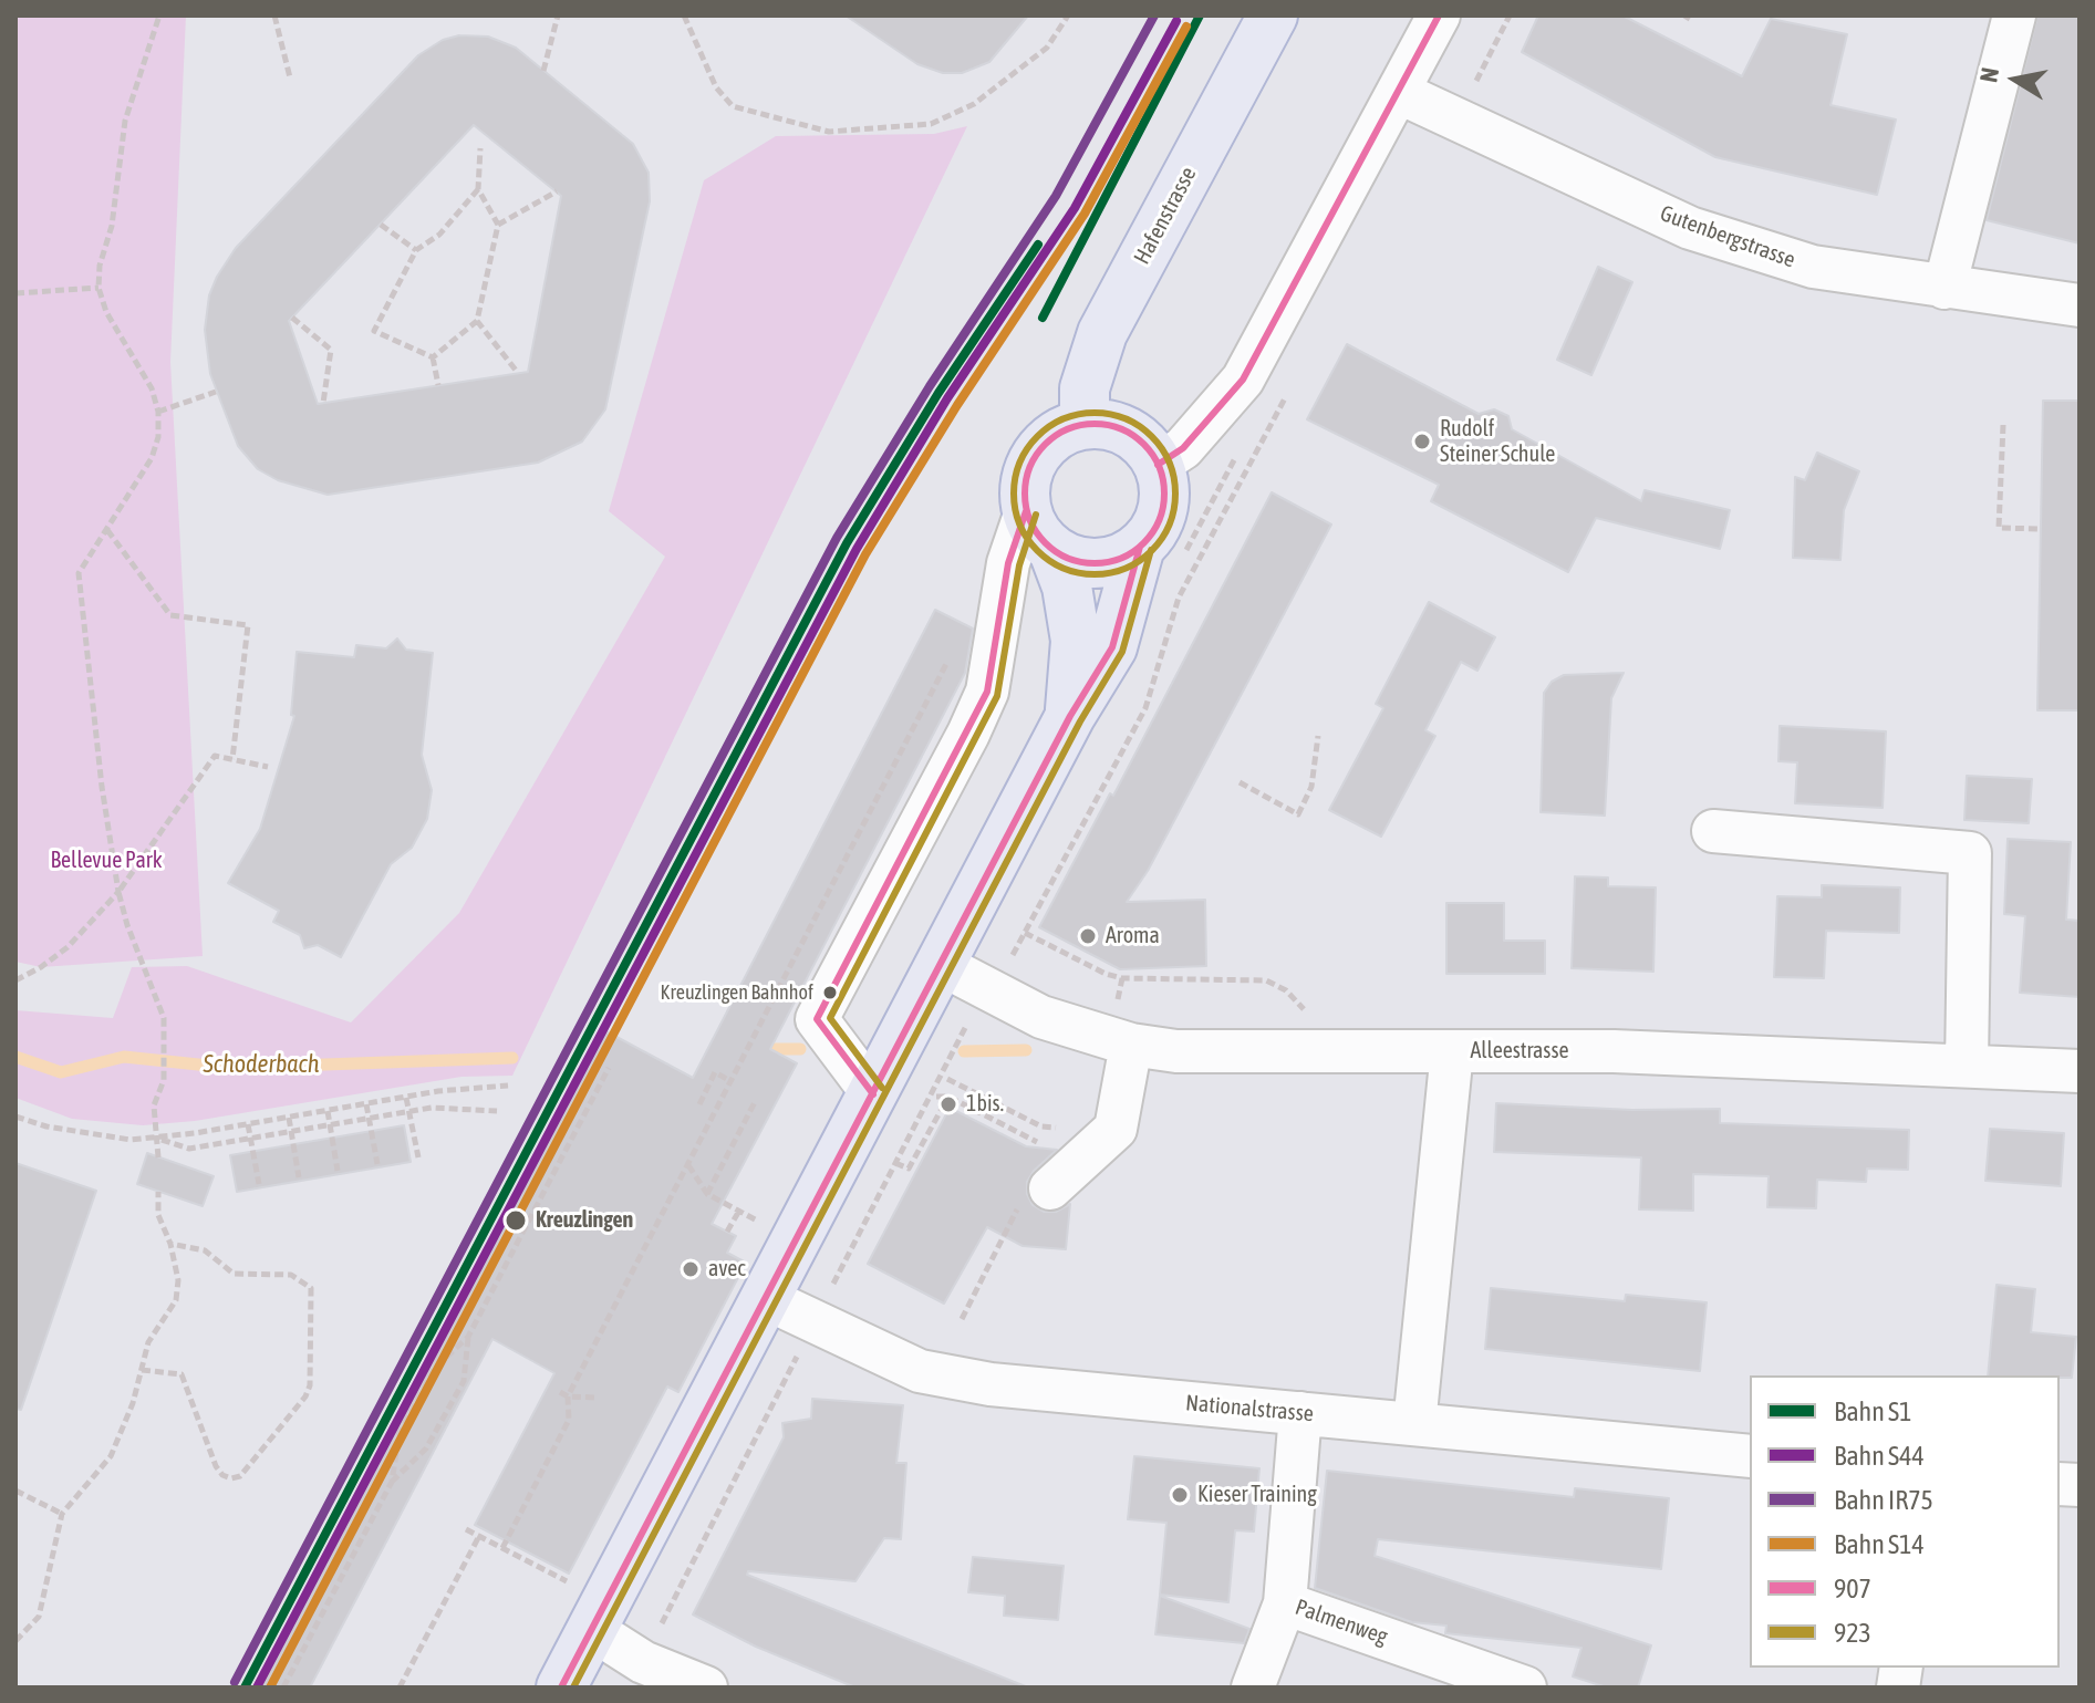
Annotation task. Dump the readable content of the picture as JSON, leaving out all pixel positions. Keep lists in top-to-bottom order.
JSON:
{
  "streets": {
    "main road": ["Hafenstrasse"],
    "street": [
      "Gutenbergstrasse",
      "Alleestrasse",
      "Nationalstrasse",
      "Palmenweg"
    ]
  },
  "crossings": [
    ["Nationalstrasse", "Palmenweg"]
  ],
  "water": ["Schoderbach"],
  "parks": ["Bellevue Park"],
  "places": [
    "Rudolf Steiner Schule",
    "Aroma",
    "Kreuzlingen Bahnhof",
    "1bis.",
    "Kreuzlingen",
    "avec",
    "Kieser Training"
  ],
  "lines": [
    "rail line S1",
    "rail line IR75",
    "transit line 907",
    "rail line S44",
    "rail line S14",
    "transit line 923"
  ],
  "legend": [
    "Bahn S1",
    "Bahn S44",
    "Bahn IR75",
    "Bahn S14",
    "907",
    "923"
  ],
  "north": "left"
}
